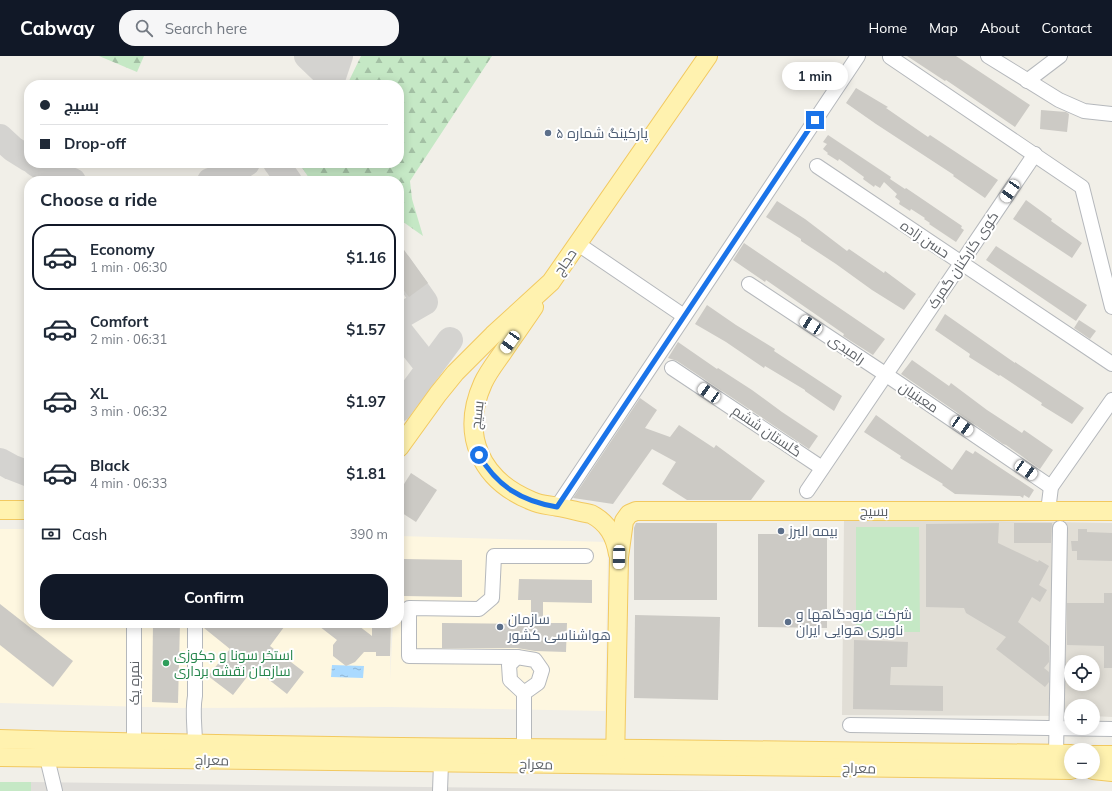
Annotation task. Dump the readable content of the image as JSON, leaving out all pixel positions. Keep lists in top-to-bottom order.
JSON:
{
  "streets": {
    "main road": ["حجاج", "بسیج", "معراج"],
    "street": [
      "حسن زاده",
      "کوی کارکنان گمرک",
      "رامبدی",
      "معینیان",
      "گلستان ششم",
      "نمره یک"
    ]
  },
  "crossings": [
    ["حسن زاده", "کوی کارکنان گمرک"],
    ["کوی کارکنان گمرک", "رامبدی"],
    ["کوی کارکنان گمرک", "معینیان"],
    ["کوی کارکنان گمرک", "گلستان ششم"],
    ["حجاج", "بسیج"],
    ["رامبدی", "معینیان"],
    ["نمره یک", "معراج"]
  ],
  "places": [
    "پارکینگ شماره ۵",
    "بیمه البرز",
    "شرکت فرودگاهها و ناوبری هوایی ایران",
    "سازمان هواشناسی کشور",
    "استخر سونا و جکوزی سازمان نقشه برداری"
  ],
  "page": {
    "header": "Cabway",
    "search": "Search here",
    "nav": [
      "Home",
      "Map",
      "About",
      "Contact"
    ],
    "bubble": "1 min",
    "banner": ["بسیج", "Drop-off"],
    "heading": "Choose a ride",
    "list": [
      {
        "name": "Economy",
        "note": "1 min · 06:30",
        "value": "$1.16"
      },
      {
        "name": "Comfort",
        "note": "2 min · 06:31",
        "value": "$1.57"
      },
      {
        "name": "XL",
        "note": "3 min · 06:32",
        "value": "$1.97"
      },
      {
        "name": "Black",
        "note": "4 min · 06:33",
        "value": "$1.81"
      }
    ],
    "pay": ["Cash", "390 m"],
    "buttons": "Confirm",
    "map_buttons": ["+", "−"]
  }
}
